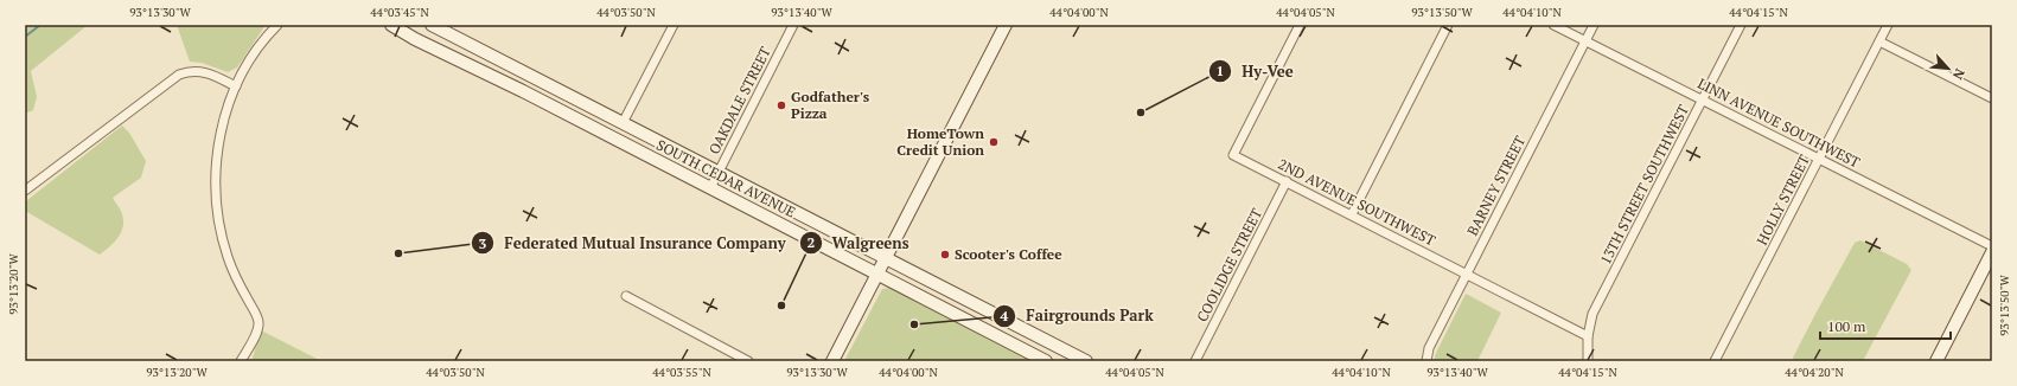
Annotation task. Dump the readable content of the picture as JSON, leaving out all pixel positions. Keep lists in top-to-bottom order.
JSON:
{
  "streets": {
    "main road": ["SOUTH CEDAR AVENUE"],
    "street": [
      "OAKDALE STREET",
      "LINN AVENUE SOUTHWEST",
      "13TH STREET SOUTHWEST",
      "BARNEY STREET",
      "HOLLY STREET",
      "2ND AVENUE SOUTHWEST",
      "COOLIDGE STREET"
    ]
  },
  "crossings": [
    ["OAKDALE STREET", "SOUTH CEDAR AVENUE"],
    ["LINN AVENUE SOUTHWEST", "13TH STREET SOUTHWEST"],
    ["LINN AVENUE SOUTHWEST", "BARNEY STREET"],
    ["LINN AVENUE SOUTHWEST", "HOLLY STREET"],
    ["13TH STREET SOUTHWEST", "2ND AVENUE SOUTHWEST"],
    ["BARNEY STREET", "2ND AVENUE SOUTHWEST"],
    ["2ND AVENUE SOUTHWEST", "COOLIDGE STREET"]
  ],
  "places": [
    "Godfather's Pizza",
    "Hy-Vee",
    "HomeTown Credit Union",
    "Federated Mutual Insurance Company",
    "Scooter's Coffee",
    "Walgreens",
    "Fairgrounds Park"
  ],
  "scale_bar": "100 m",
  "north": "bottom right",
  "coordinates": [
    "93°13'30\"W",
    "44°03'45\"N",
    "44°03'50\"N",
    "93°13'40\"W",
    "44°04'00\"N",
    "44°04'05\"N",
    "93°13'50\"W",
    "44°04'10\"N",
    "44°04'15\"N",
    "93°13'20\"W",
    "44°03'55\"N",
    "44°04'20\"N"
  ]
}
